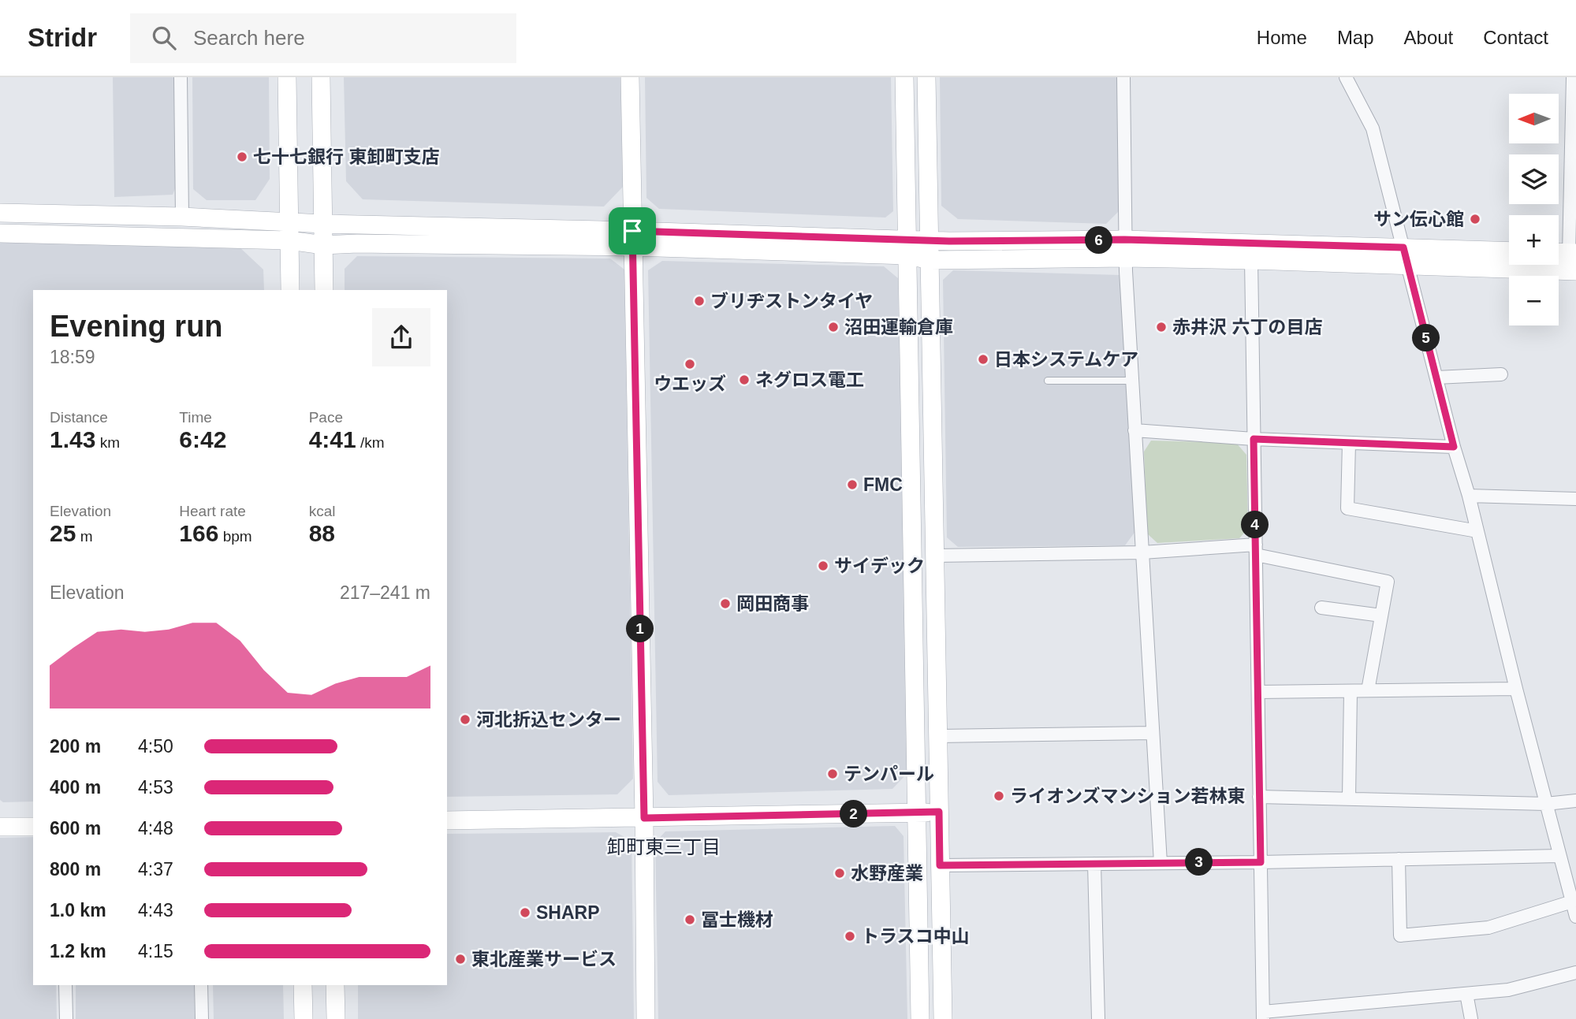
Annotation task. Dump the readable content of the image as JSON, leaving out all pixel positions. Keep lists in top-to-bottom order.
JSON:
{
  "districts": ["卸町東三丁目"],
  "places": [
    "七十七銀行 東卸町支店",
    "サン伝心館",
    "ブリヂストンタイヤ",
    "沼田運輸倉庫",
    "赤井沢 六丁の目店",
    "日本システムケア",
    "ウエッズ",
    "ネグロス電工",
    "FMC",
    "サイデック",
    "岡田商事",
    "河北折込センター",
    "テンパール",
    "ライオンズマンション若林東",
    "水野産業",
    "SHARP",
    "冨士機材",
    "トラスコ中山",
    "東北産業サービス"
  ],
  "north": "left",
  "page": {
    "header": "Stridr",
    "search": "Search here",
    "nav": [
      "Home",
      "Map",
      "About",
      "Contact"
    ],
    "map_buttons": ["+", "−"],
    "pins": [
      "6",
      "5",
      "4",
      "1",
      "2",
      "3"
    ],
    "heading": ["Evening run", "18:59"],
    "stats": [
      ["Distance", "1.43 km"],
      ["Time", "6:42"],
      ["Pace", "4:41 /km"],
      ["Elevation", "25 m"],
      ["Heart rate", "166 bpm"],
      ["kcal", "88"]
    ],
    "chart": ["Elevation", "217–241 m"],
    "list": [
      {
        "name": "200 m",
        "note": "4:50"
      },
      {
        "name": "400 m",
        "note": "4:53"
      },
      {
        "name": "600 m",
        "note": "4:48"
      },
      {
        "name": "800 m",
        "note": "4:37"
      },
      {
        "name": "1.0 km",
        "note": "4:43"
      },
      {
        "name": "1.2 km",
        "note": "4:15"
      }
    ]
  }
}
